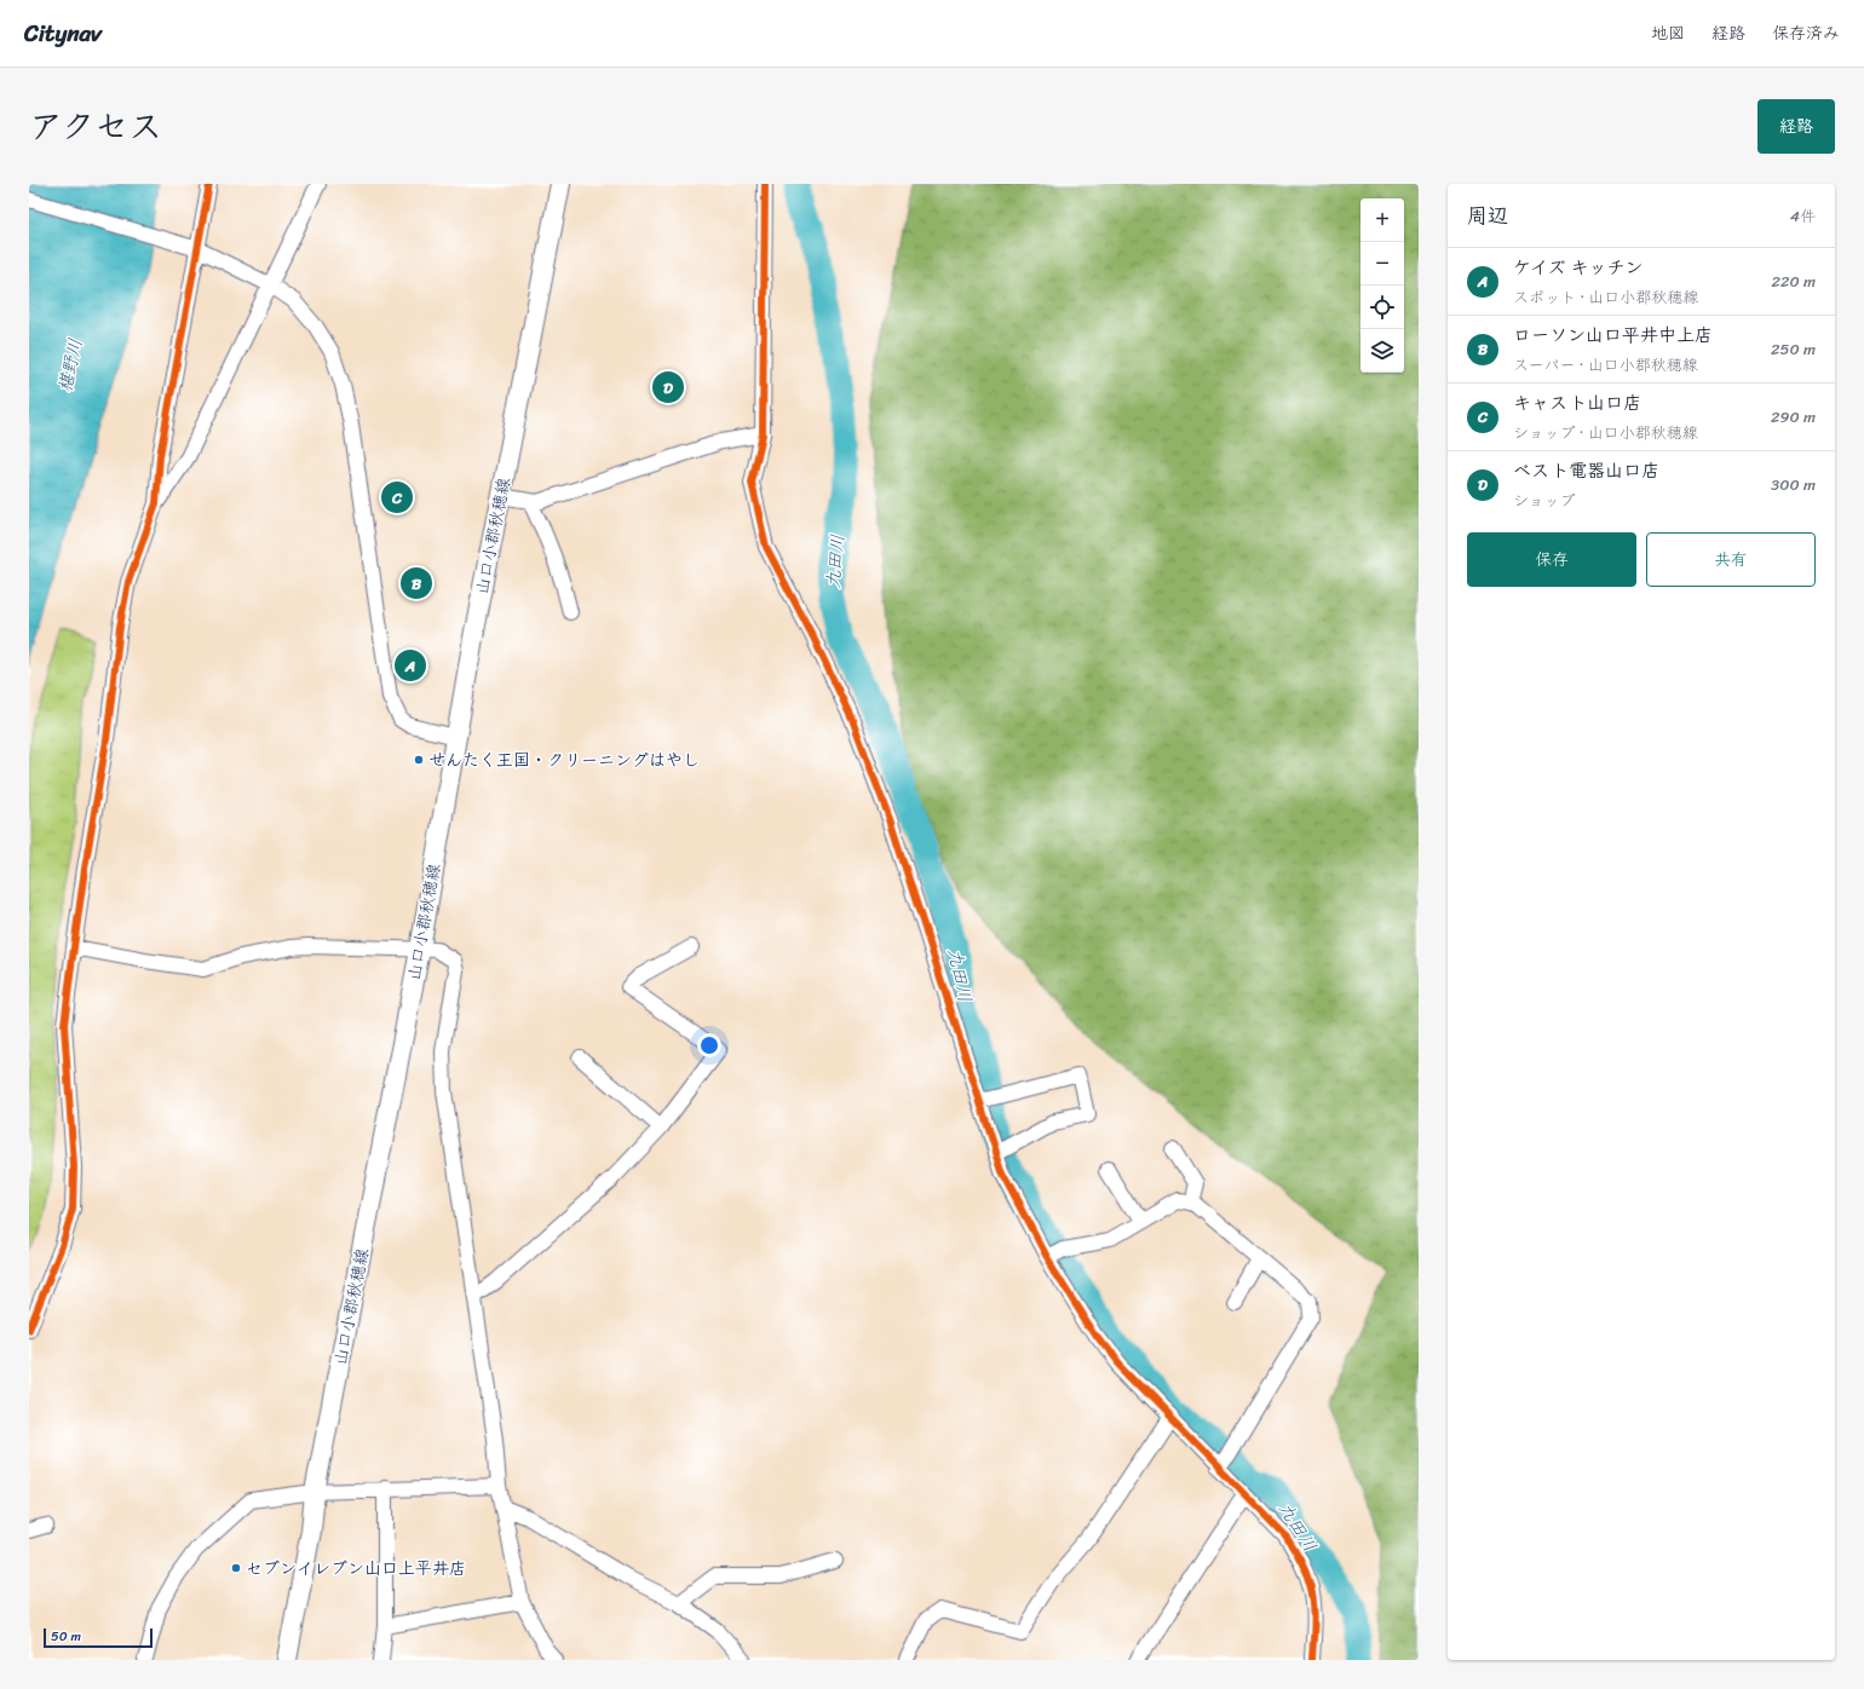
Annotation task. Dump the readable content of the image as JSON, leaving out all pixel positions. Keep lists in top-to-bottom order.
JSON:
{
  "streets": {
    "main road": ["山口小郡秋穂線"]
  },
  "water": ["椹野川", "九田川"],
  "places": ["せんたく王国・クリーニングはやし", "セブンイレブン山口上平井店"],
  "scale_bar": "50 m",
  "page": {
    "header": "Citynav",
    "nav": ["地図", "経路", "保存済み"],
    "title": "アクセス",
    "buttons": [
      "経路",
      ["保存", "共有"]
    ],
    "heading": ["周辺", "4件"],
    "map_buttons": ["+", "−"],
    "list": [
      {
        "mark": "A",
        "name": "ケイズ キッチン",
        "note": "スポット · 山口小郡秋穂線",
        "value": "220 m"
      },
      {
        "mark": "B",
        "name": "ローソン山口平井中上店",
        "note": "スーパー · 山口小郡秋穂線",
        "value": "250 m"
      },
      {
        "mark": "C",
        "name": "キャスト山口店",
        "note": "ショップ · 山口小郡秋穂線",
        "value": "290 m"
      },
      {
        "mark": "D",
        "name": "ベスト電器山口店",
        "note": "ショップ",
        "value": "300 m"
      }
    ],
    "pins": [
      "D",
      "C",
      "B",
      "A"
    ],
    "scale": "50 m"
  }
}
